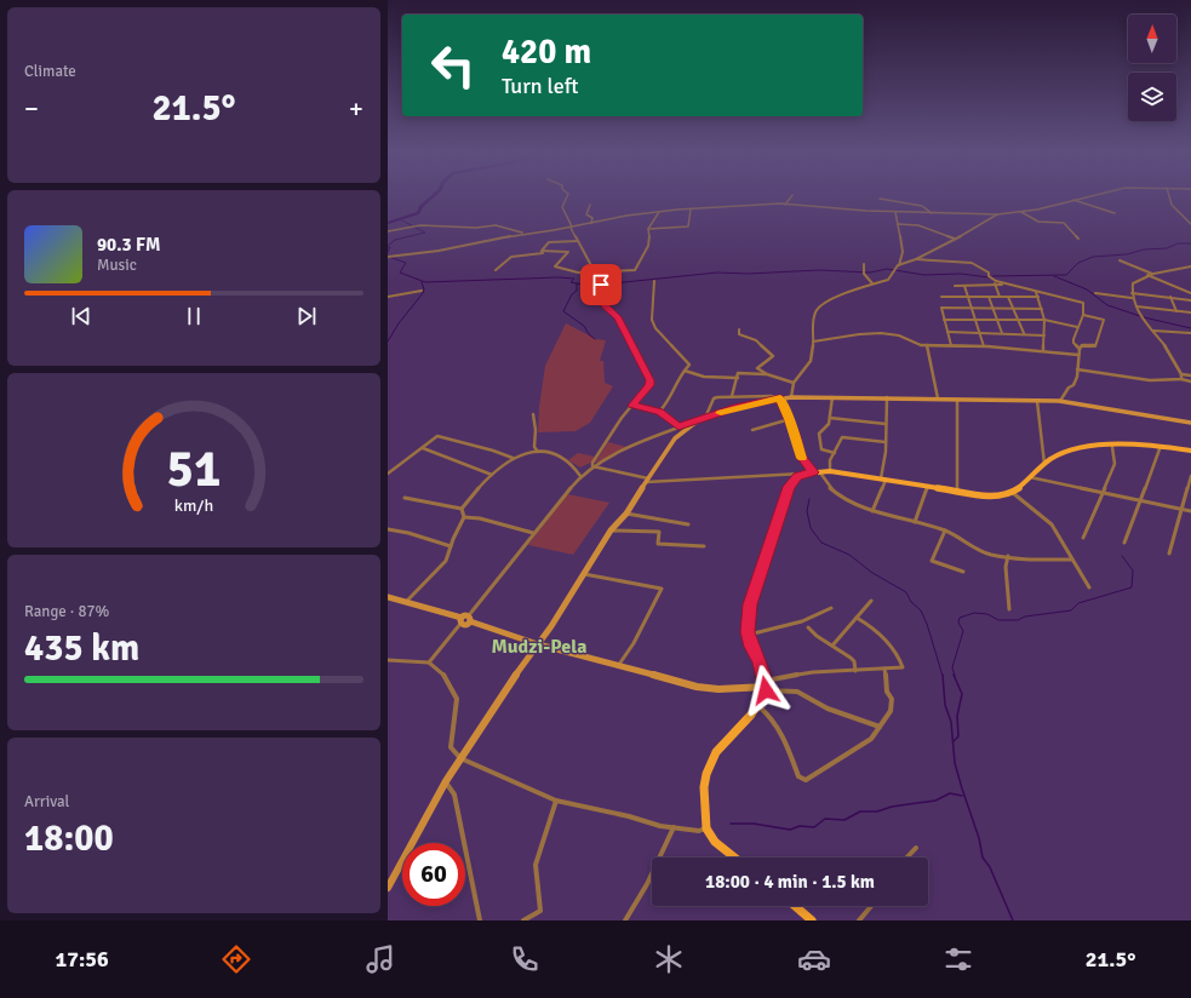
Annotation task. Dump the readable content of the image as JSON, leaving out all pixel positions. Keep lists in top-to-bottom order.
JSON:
{
  "districts": ["Mudzi-Pela"],
  "north": "top",
  "page": {
    "tile": [
      "Climate",
      ["Range · 87%", "435 km"],
      ["Arrival", "18:00"]
    ],
    "turn": ["420 m", "Turn left"],
    "heat": ["−", "21.5°", "+"],
    "song": ["90.3 FM", "Music"],
    "limit": "60",
    "trip": "18:00 · 4 min · 1.5 km",
    "tabs": ["17:56", "21.5°"],
    "gauge": ["51", "km/h"]
  }
}
